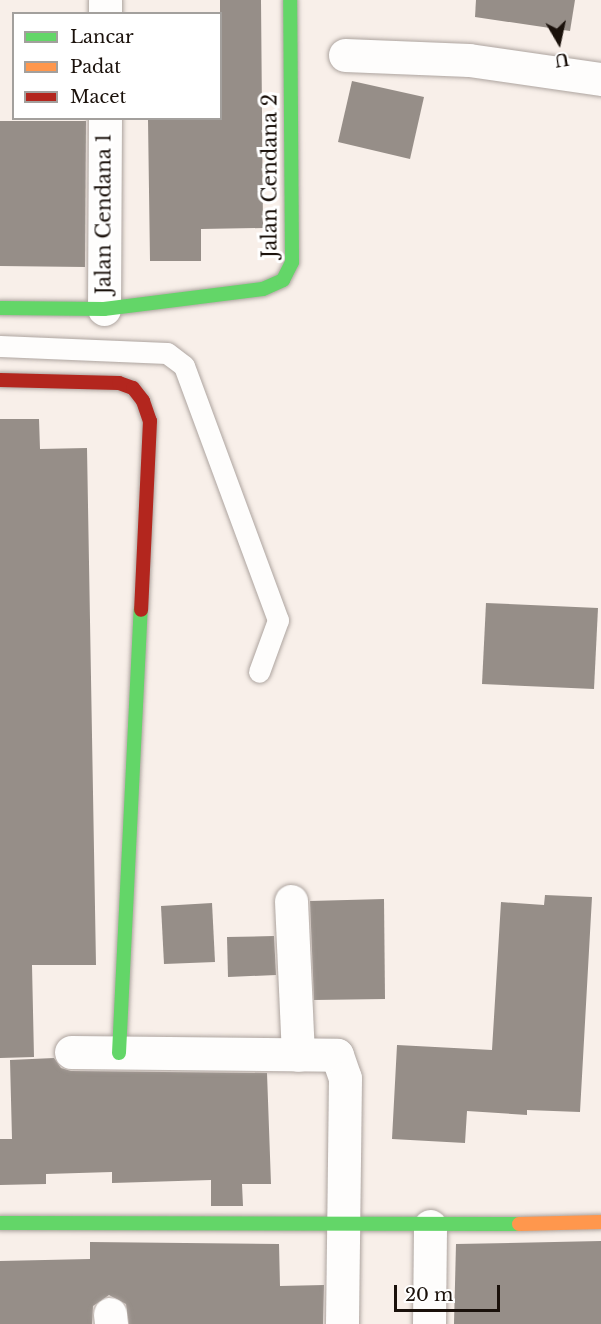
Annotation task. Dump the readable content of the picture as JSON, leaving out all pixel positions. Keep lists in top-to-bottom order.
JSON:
{
  "streets": {
    "street": ["Jalan Cendana 2", "Jalan Cendana 1"]
  },
  "crossings": [
    ["Jalan Cendana 2", "Jalan Cendana 1"]
  ],
  "legend": ["Lancar", "Padat", "Macet"],
  "scale_bar": "20 m",
  "north": "bottom"
}
